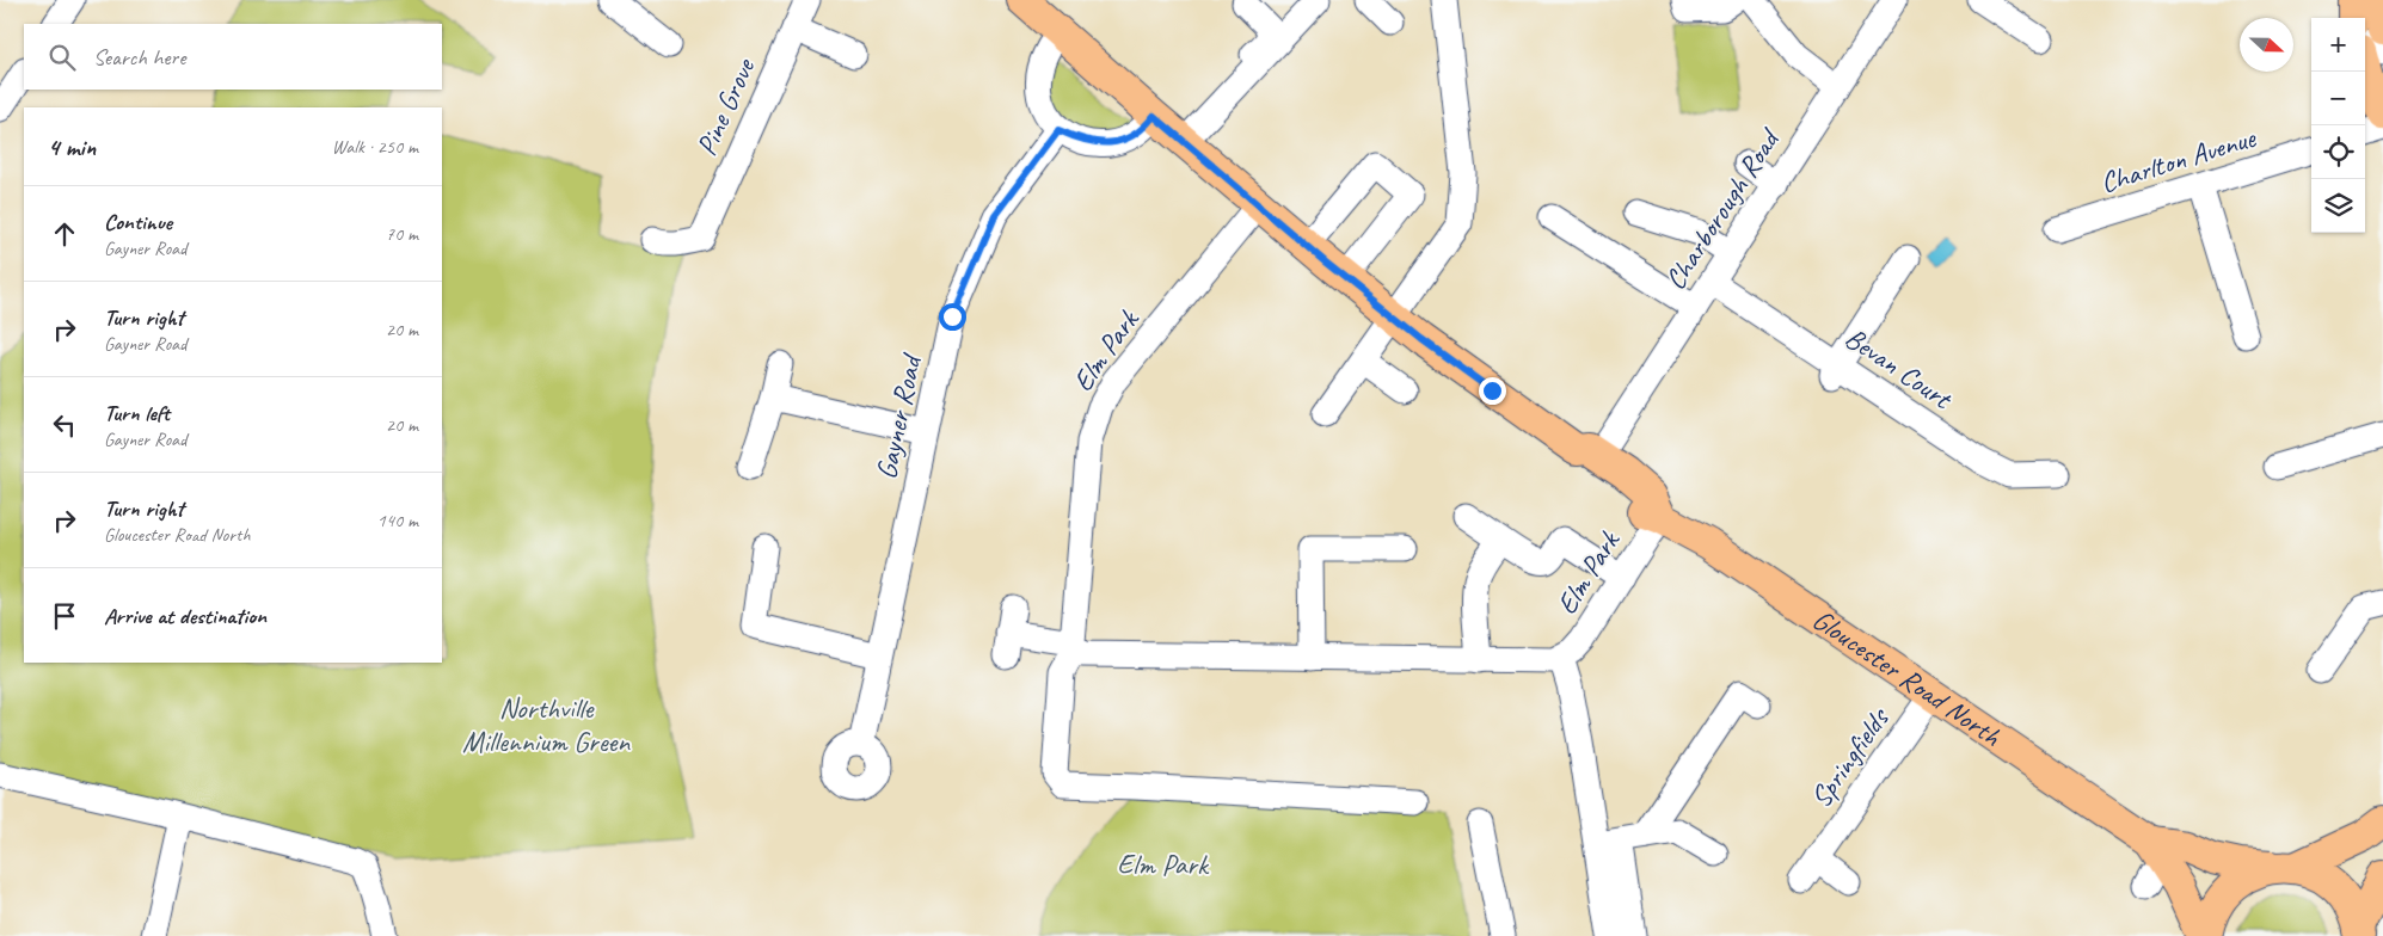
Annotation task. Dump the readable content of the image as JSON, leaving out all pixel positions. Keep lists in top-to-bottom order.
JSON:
{
  "streets": {
    "main road": ["Gloucester Road North"],
    "street": [
      "Pine Grove",
      "Charlton Avenue",
      "Charborough Road",
      "Elm Park",
      "Bevan Court",
      "Gayner Road",
      "Springfields"
    ]
  },
  "crossings": [
    ["Charborough Road", "Bevan Court"],
    ["Charborough Road", "Gloucester Road North"],
    ["Elm Park", "Gloucester Road North"],
    ["Gloucester Road North", "Springfields"]
  ],
  "parks": ["Northville Millennium Green", "Elm Park"],
  "north": "right",
  "page": {
    "map_buttons": ["+", "−"],
    "search": "Search here",
    "heading": ["4 min", "Walk · 250 m"],
    "list": [
      ["Continue", "Gayner Road", "70 m"],
      ["Turn right", "Gayner Road", "20 m"],
      ["Turn left", "Gayner Road", "20 m"],
      ["Turn right", "Gloucester Road North", "140 m"],
      "Arrive at destination"
    ]
  }
}
